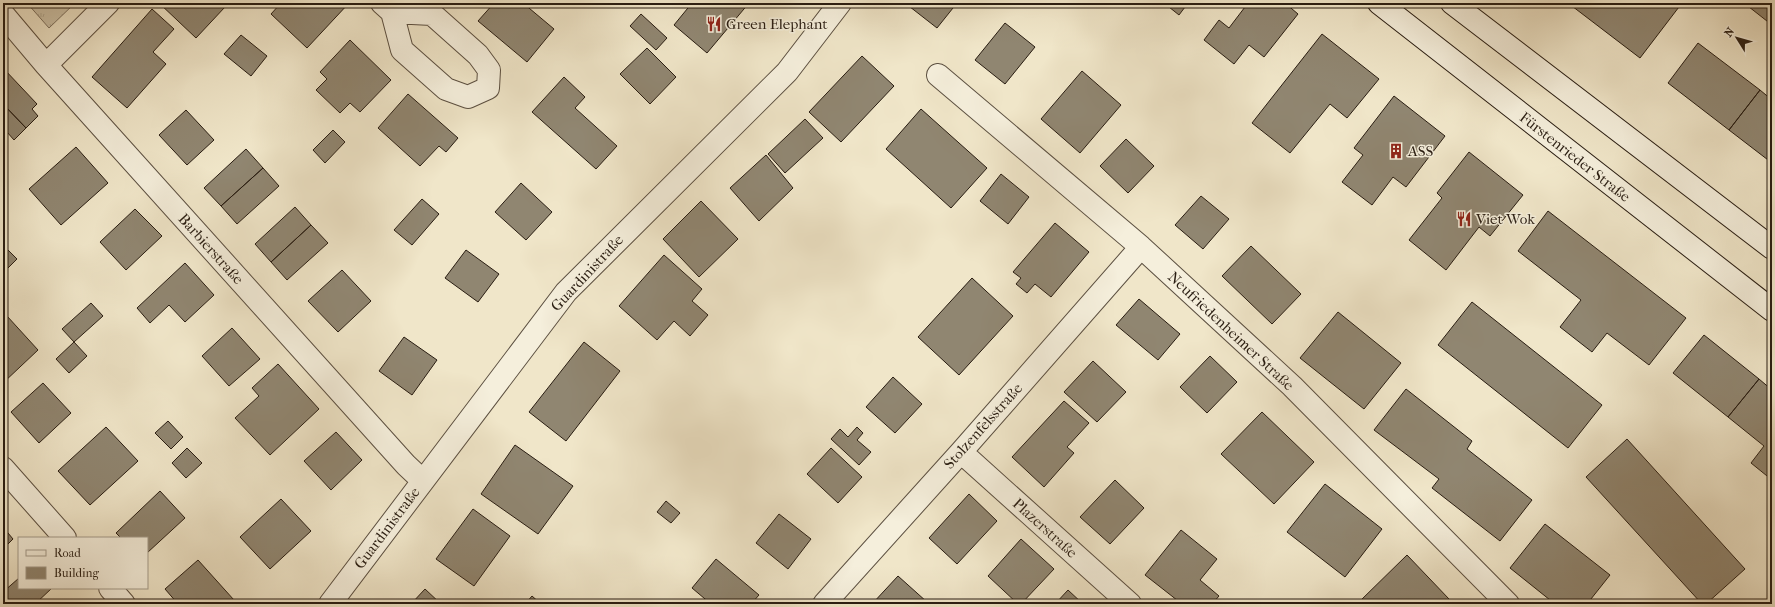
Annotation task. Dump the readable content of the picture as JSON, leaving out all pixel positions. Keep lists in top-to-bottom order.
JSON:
{
  "streets": {
    "street": [
      "Fürstenrieder Straße",
      "Barbierstraße",
      "Guardinistraße",
      "Neufriedenheimer Straße",
      "Stolzenfelsstraße",
      "Plazerstraße"
    ]
  },
  "crossings": [
    ["Barbierstraße", "Guardinistraße"],
    ["Neufriedenheimer Straße", "Stolzenfelsstraße"],
    ["Stolzenfelsstraße", "Plazerstraße"]
  ],
  "places": {
    "restaurant": ["Green Elephant", "Viet Wok"],
    "building": ["ASS"]
  },
  "legend": ["Road", "Building"],
  "north": "top left"
}
